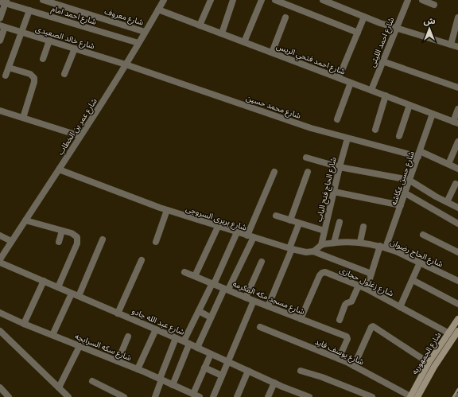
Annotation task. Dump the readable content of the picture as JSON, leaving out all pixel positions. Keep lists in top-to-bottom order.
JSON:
{
  "streets": {
    "main road": ["شارع الجمهوريه"],
    "street": [
      "شارع احمد امام",
      "شارع معروف",
      "شارع خالد الصعيدى",
      "شارع احمد الليثى",
      "شارع احمد فتحي الريس",
      "شارع محمد حسين",
      "شارع عمر بن الخطاب",
      "شارع حسن عكاشه",
      "شارع الحاج فتح الباب",
      "شارع بربرى السروجى",
      "شارع الحاج رضوان",
      "شارع زغلول حجازى",
      "شارع مسجد مكه المكرمه",
      "شارع عبد الله جادو",
      "شارع سكه السرايجه",
      "شارع يوسف فايد"
    ]
  },
  "crossings": [
    ["شارع احمد امام", "شارع عمر بن الخطاب"],
    ["شارع معروف", "شارع عمر بن الخطاب"],
    ["شارع خالد الصعيدى", "شارع محمد حسين"],
    ["شارع خالد الصعيدى", "شارع عمر بن الخطاب"],
    ["شارع احمد الليثى", "شارع احمد فتحي الريس"],
    ["شارع احمد فتحي الريس", "شارع عمر بن الخطاب"],
    ["شارع احمد فتحي الريس", "شارع حسن عكاشه"],
    ["شارع محمد حسين", "شارع عمر بن الخطاب"],
    ["شارع محمد حسين", "شارع حسن عكاشه"],
    ["شارع محمد حسين", "شارع الحاج فتح الباب"],
    ["شارع عمر بن الخطاب", "شارع بربرى السروجى"],
    ["شارع حسن عكاشه", "شارع بربرى السروجى"],
    ["شارع حسن عكاشه", "شارع الحاج رضوان"],
    ["شارع حسن عكاشه", "شارع زغلول حجازى"],
    ["شارع الحاج فتح الباب", "شارع الحاج رضوان"],
    ["شارع بربرى السروجى", "شارع الحاج رضوان"],
    ["شارع زغلول حجازى", "شارع مسجد مكه المكرمه"],
    ["شارع زغلول حجازى", "شارع الجمهوريه"],
    ["شارع مسجد مكه المكرمه", "شارع يوسف فايد"],
    ["شارع يوسف فايد", "شارع الجمهوريه"]
  ],
  "north": "top"
}
